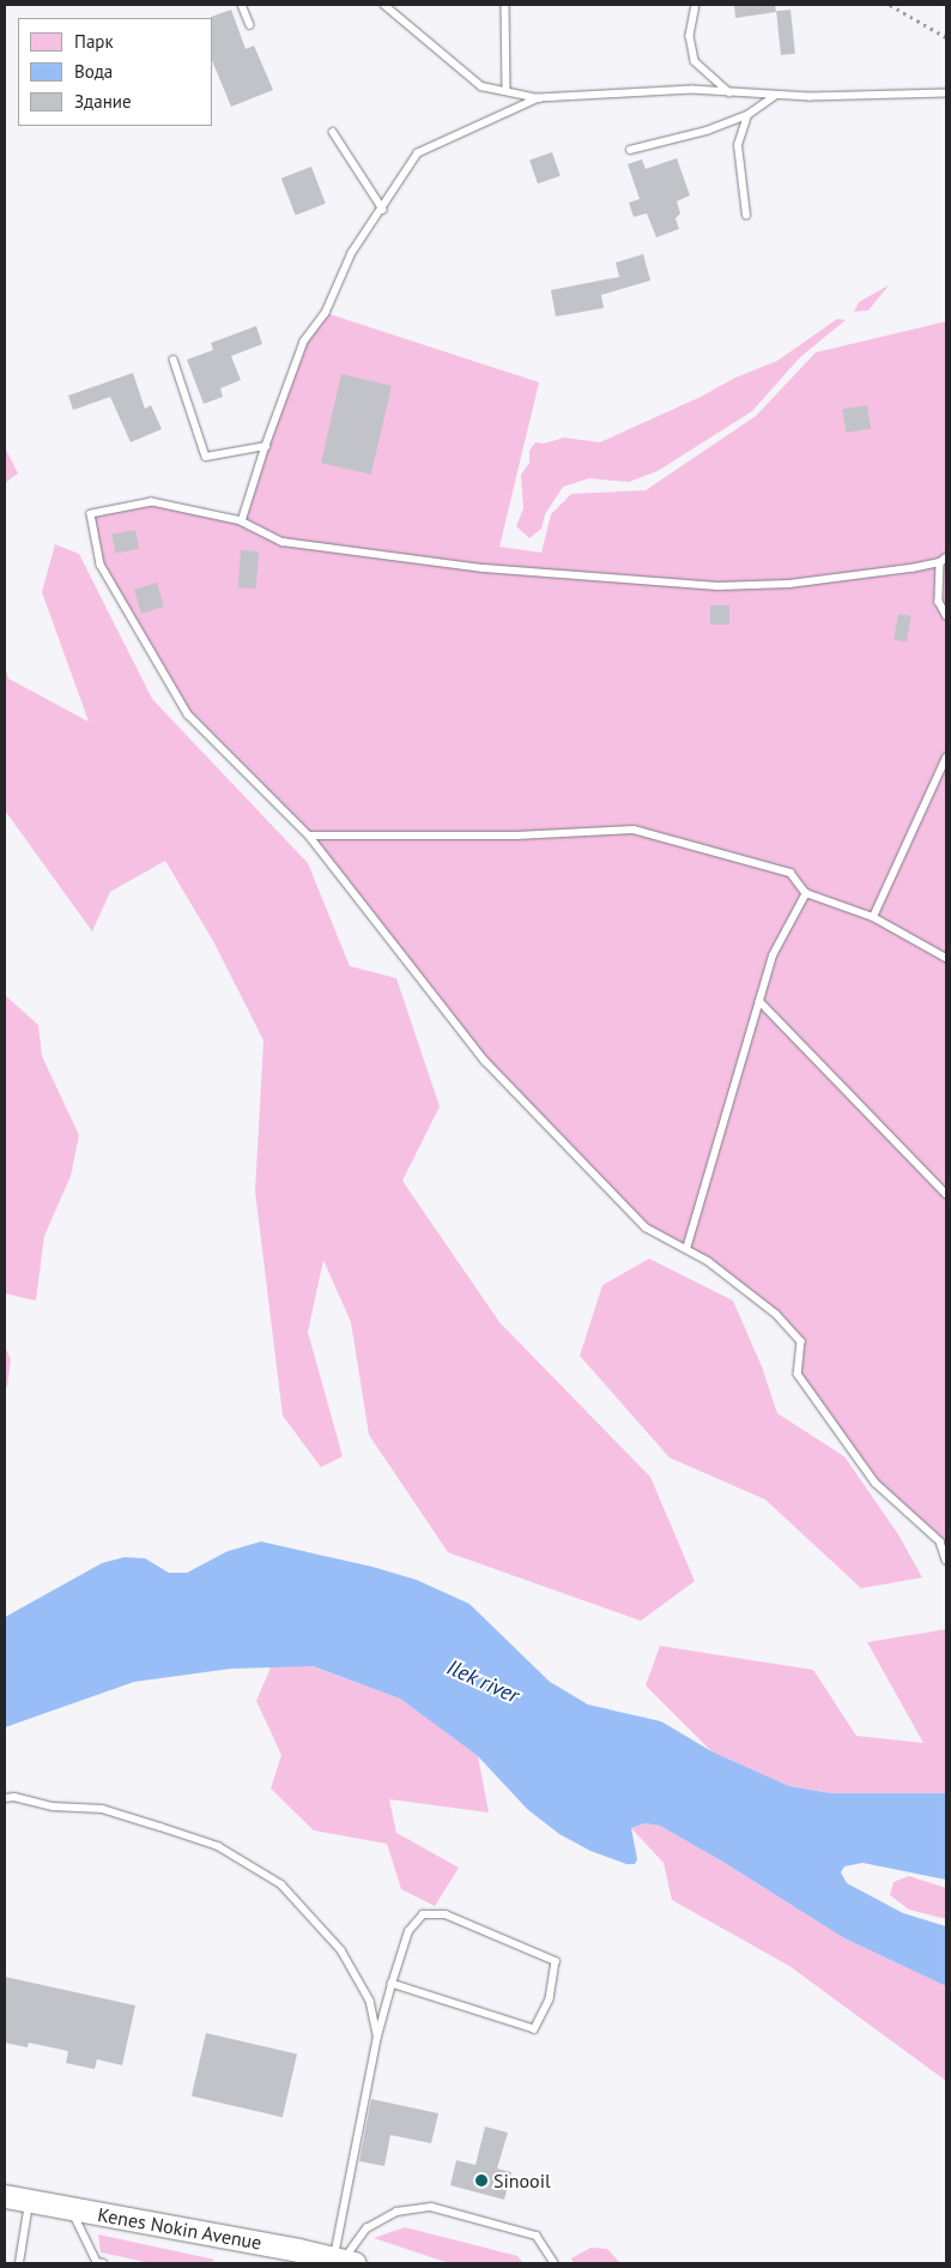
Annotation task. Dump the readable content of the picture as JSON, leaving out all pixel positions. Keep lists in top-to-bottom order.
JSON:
{
  "streets": {
    "highway": ["Kenes Nokin Avenue"]
  },
  "water": ["Ilek river"],
  "places": ["Sinooil"],
  "legend": ["Парк", "Вода", "Здание"]
}
